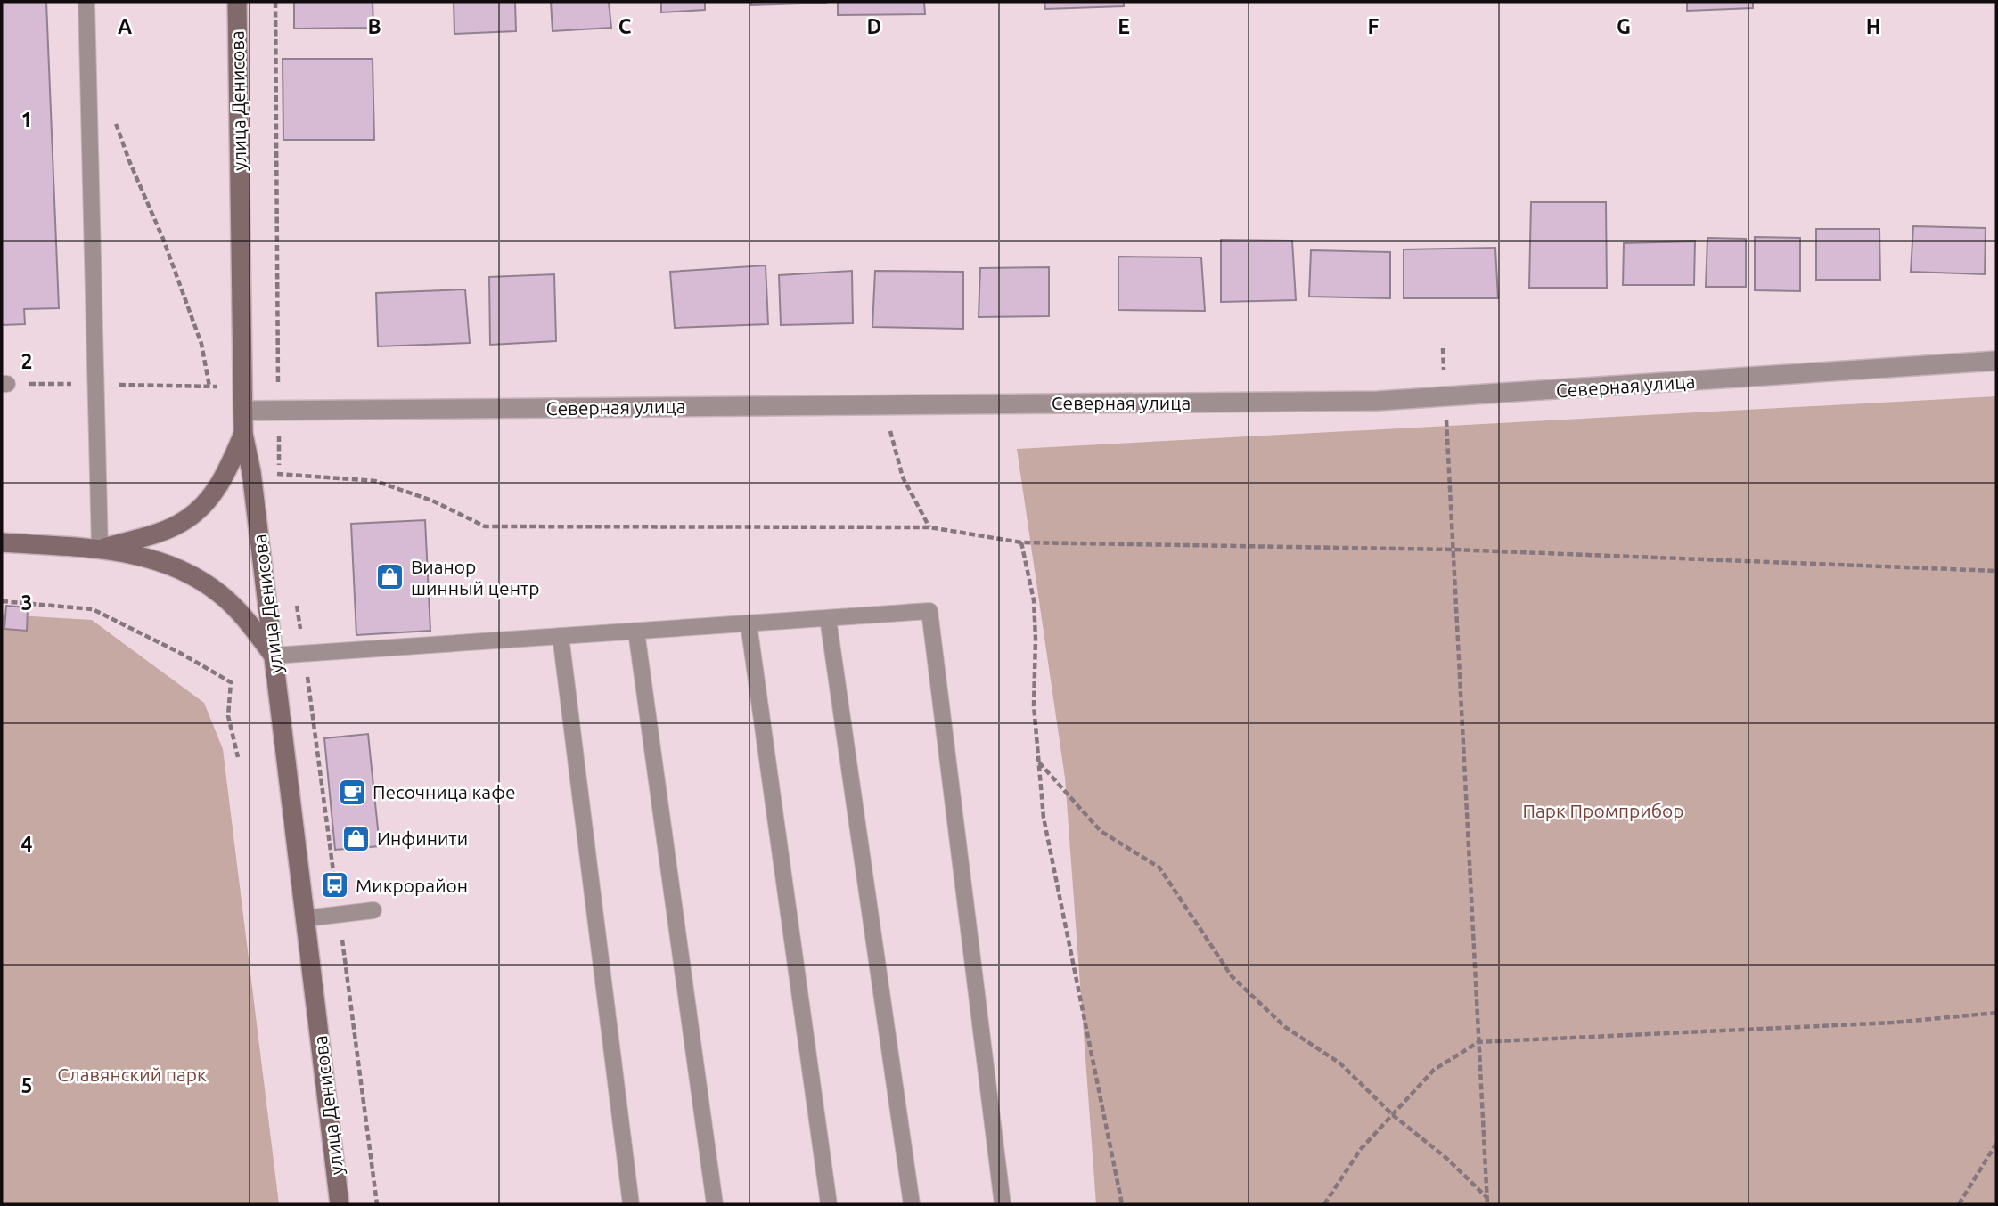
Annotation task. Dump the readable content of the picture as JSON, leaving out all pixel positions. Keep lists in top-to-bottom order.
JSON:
{
  "streets": {
    "street": ["улица Денисова", "Северная улица"]
  },
  "crossings": [
    ["улица Денисова", "Северная улица"]
  ],
  "parks": ["Парк Промприбор", "Славянский парк"],
  "places": {
    "shop": ["Вианор шинный центр", "Инфинити"],
    "cafe": ["Песочница кафе"],
    "bus stop": ["Микрорайон"]
  },
  "grid": {
    "columns": [
      "A",
      "B",
      "C",
      "D",
      "E",
      "F",
      "G",
      "H"
    ],
    "rows": [
      "1",
      "2",
      "3",
      "4",
      "5"
    ]
  }
}
